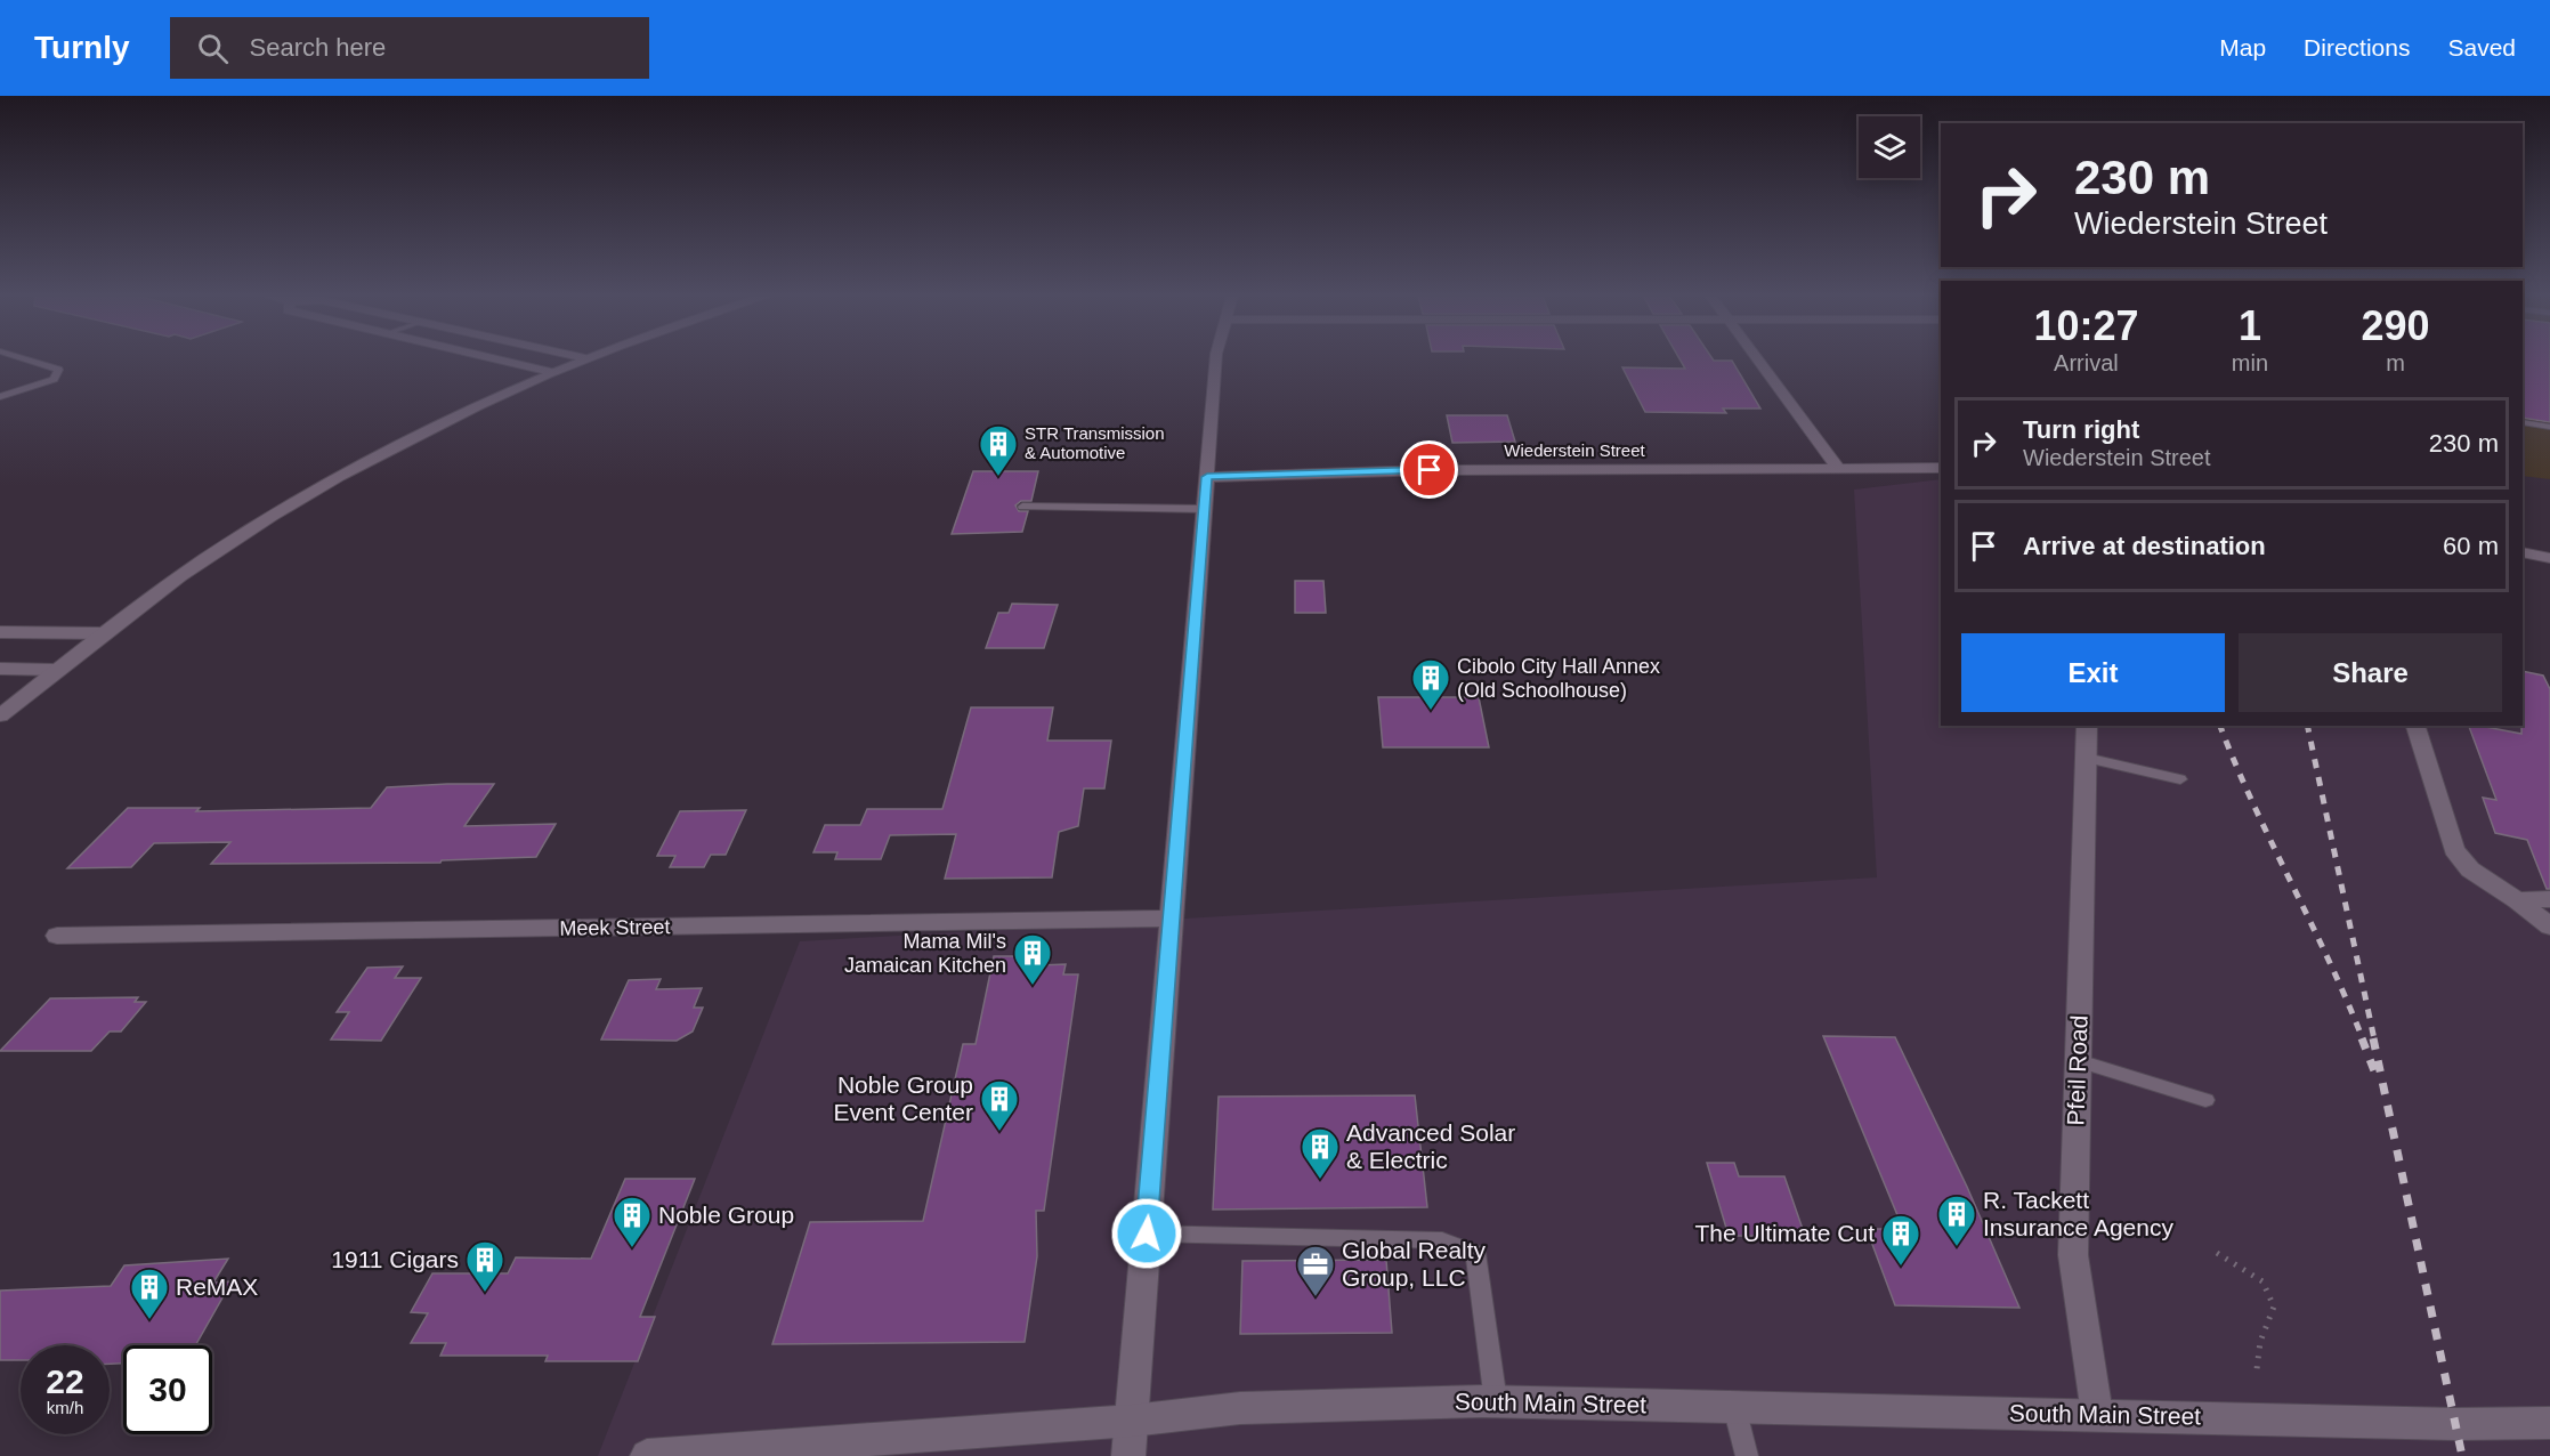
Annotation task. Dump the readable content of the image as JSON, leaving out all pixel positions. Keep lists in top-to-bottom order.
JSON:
{
  "streets": {
    "street": [
      "Wiederstein Street",
      "Meek Street",
      "Pfeil Road",
      "South Main Street"
    ]
  },
  "crossings": [
    ["Pfeil Road", "South Main Street"]
  ],
  "places": {
    "building": [
      "STR Transmission & Automotive",
      "Cibolo City Hall Annex (Old Schoolhouse)",
      "Mama Mil's Jamaican Kitchen",
      "Noble Group Event Center",
      "Advanced Solar & Electric",
      "R. Tackett Insurance Agency",
      "Noble Group",
      "The Ultimate Cut",
      "1911 Cigars",
      "ReMAX"
    ],
    "office": ["Global Realty Group, LLC"]
  },
  "page": {
    "header": "Turnly",
    "search": "Search here",
    "nav": ["Map", "Directions", "Saved"],
    "turn": ["230 m", "Wiederstein Street"],
    "eta": [
      "10:27",
      "Arrival",
      "1",
      "min",
      "290",
      "m"
    ],
    "list": [
      {
        "name": "Turn right",
        "note": "Wiederstein Street",
        "value": "230 m"
      },
      {
        "name": "Arrive at destination",
        "value": "60 m"
      }
    ],
    "buttons": ["Exit", "Share"],
    "speed": "22 km/h",
    "limit": "30"
  }
}
